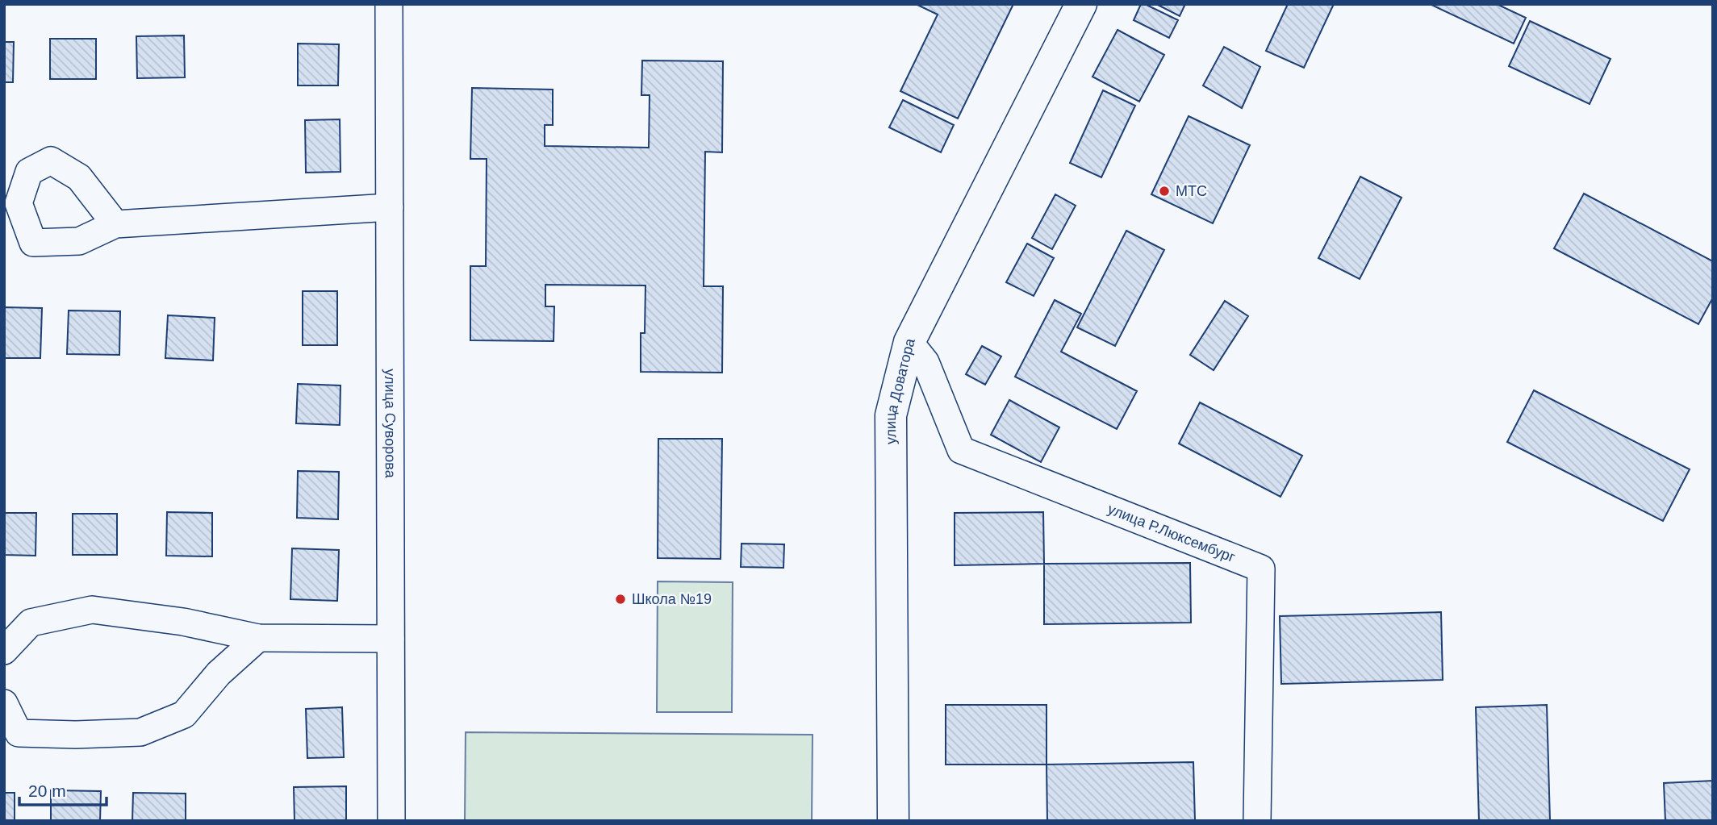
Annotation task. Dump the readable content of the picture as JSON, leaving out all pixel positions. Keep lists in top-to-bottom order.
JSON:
{
  "streets": {
    "street": ["улица Доватора", "улица Суворова", "улица Р.Люксембург"]
  },
  "crossings": [
    ["улица Доватора", "улица Р.Люксембург"]
  ],
  "places": ["МТС", "Школа №19"],
  "scale_bar": "20 m"
}
